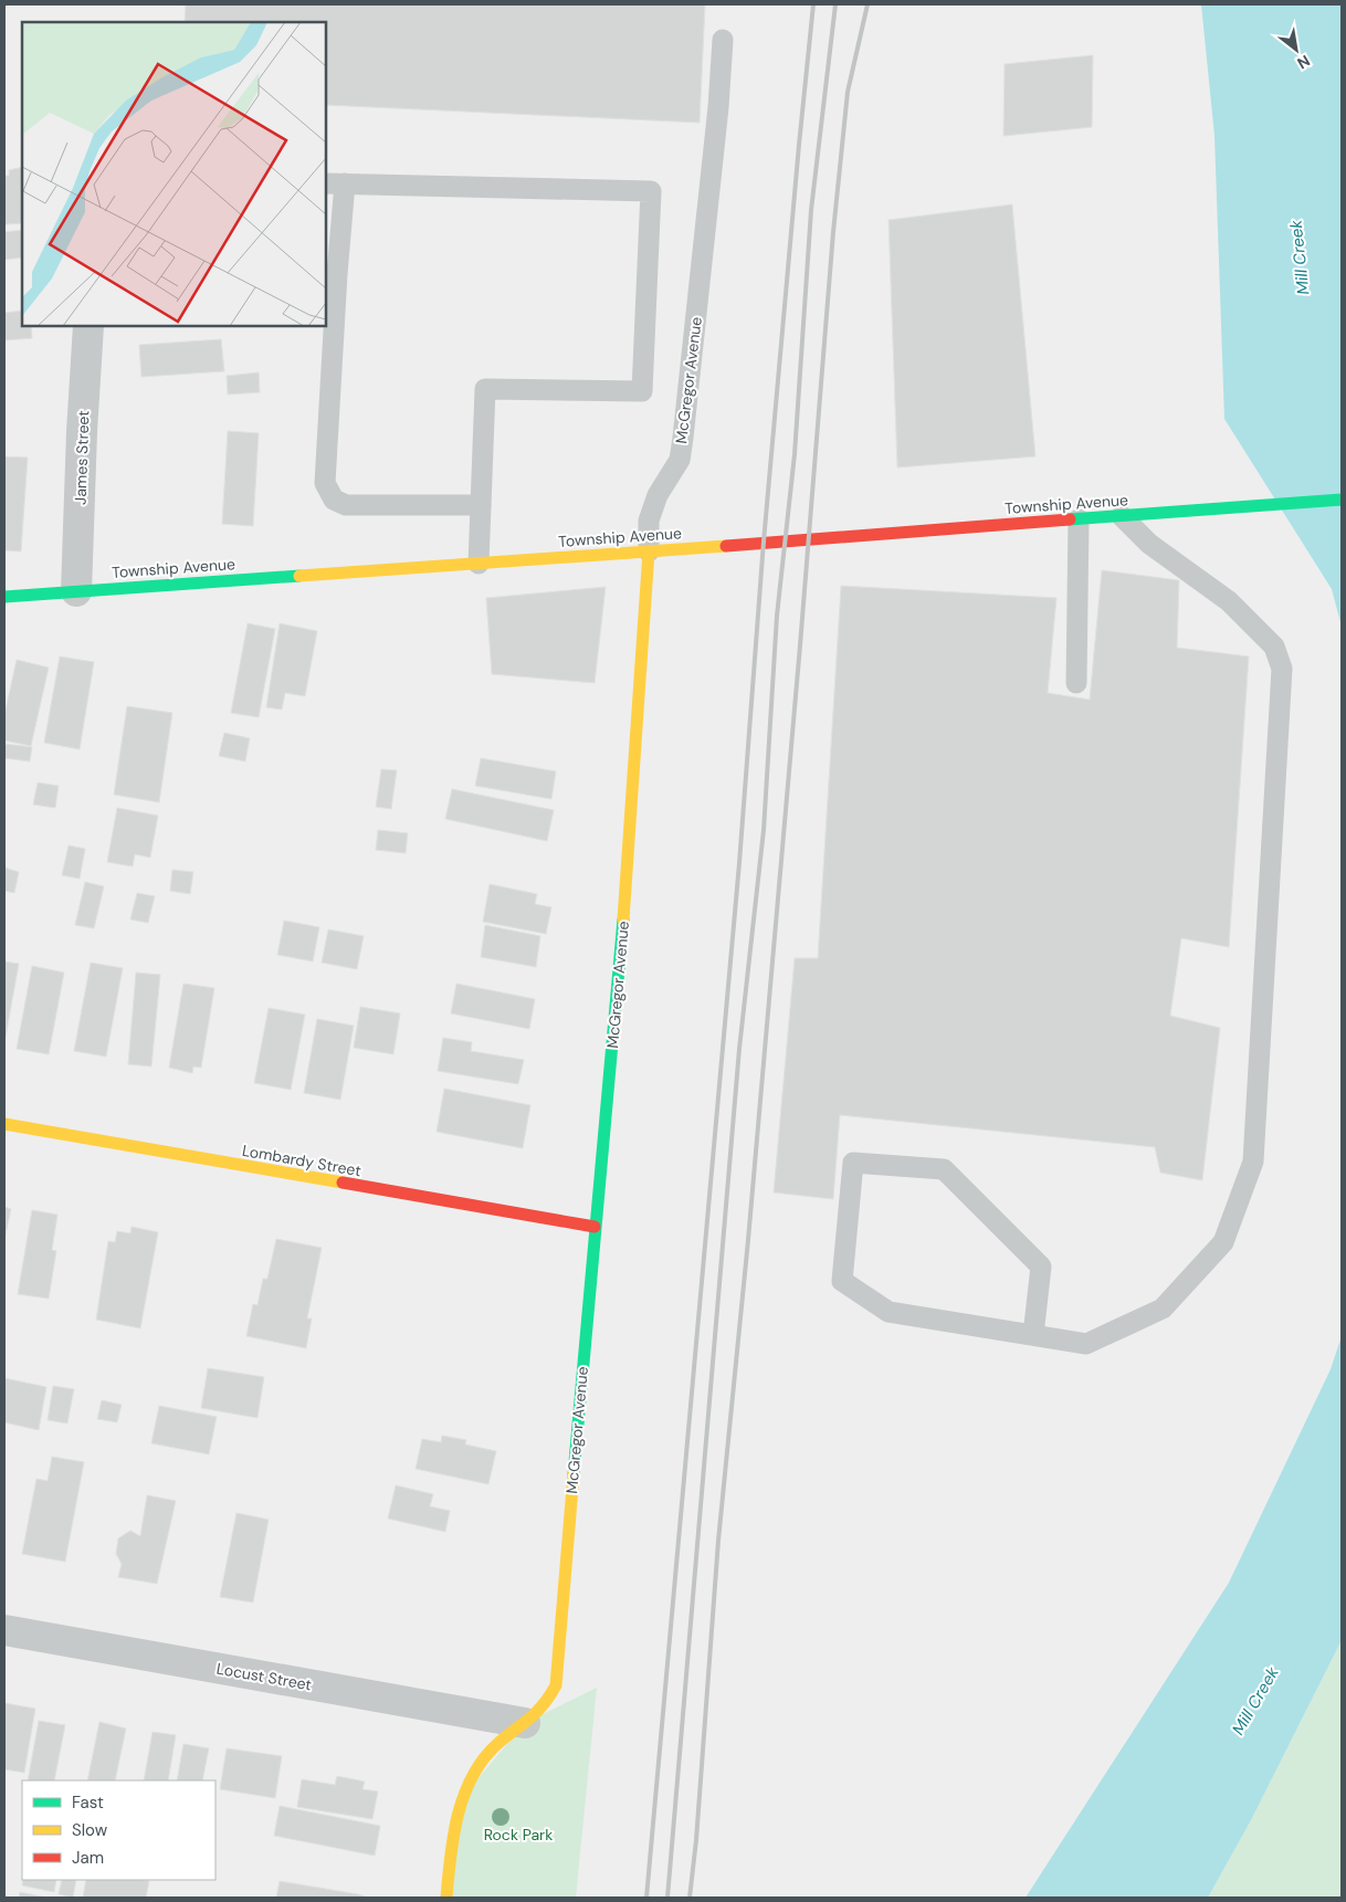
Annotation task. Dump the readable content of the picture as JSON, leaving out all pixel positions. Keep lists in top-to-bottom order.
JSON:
{
  "streets": {
    "street": [
      "McGregor Avenue",
      "James Street",
      "Township Avenue",
      "Lombardy Street",
      "Locust Street"
    ]
  },
  "crossings": [
    ["McGregor Avenue", "Township Avenue"],
    ["McGregor Avenue", "Lombardy Street"],
    ["McGregor Avenue", "Locust Street"],
    ["James Street", "Township Avenue"]
  ],
  "water": ["Mill Creek"],
  "parks": ["Rock Park"],
  "legend": ["Fast", "Slow", "Jam"],
  "north": "bottom right"
}
